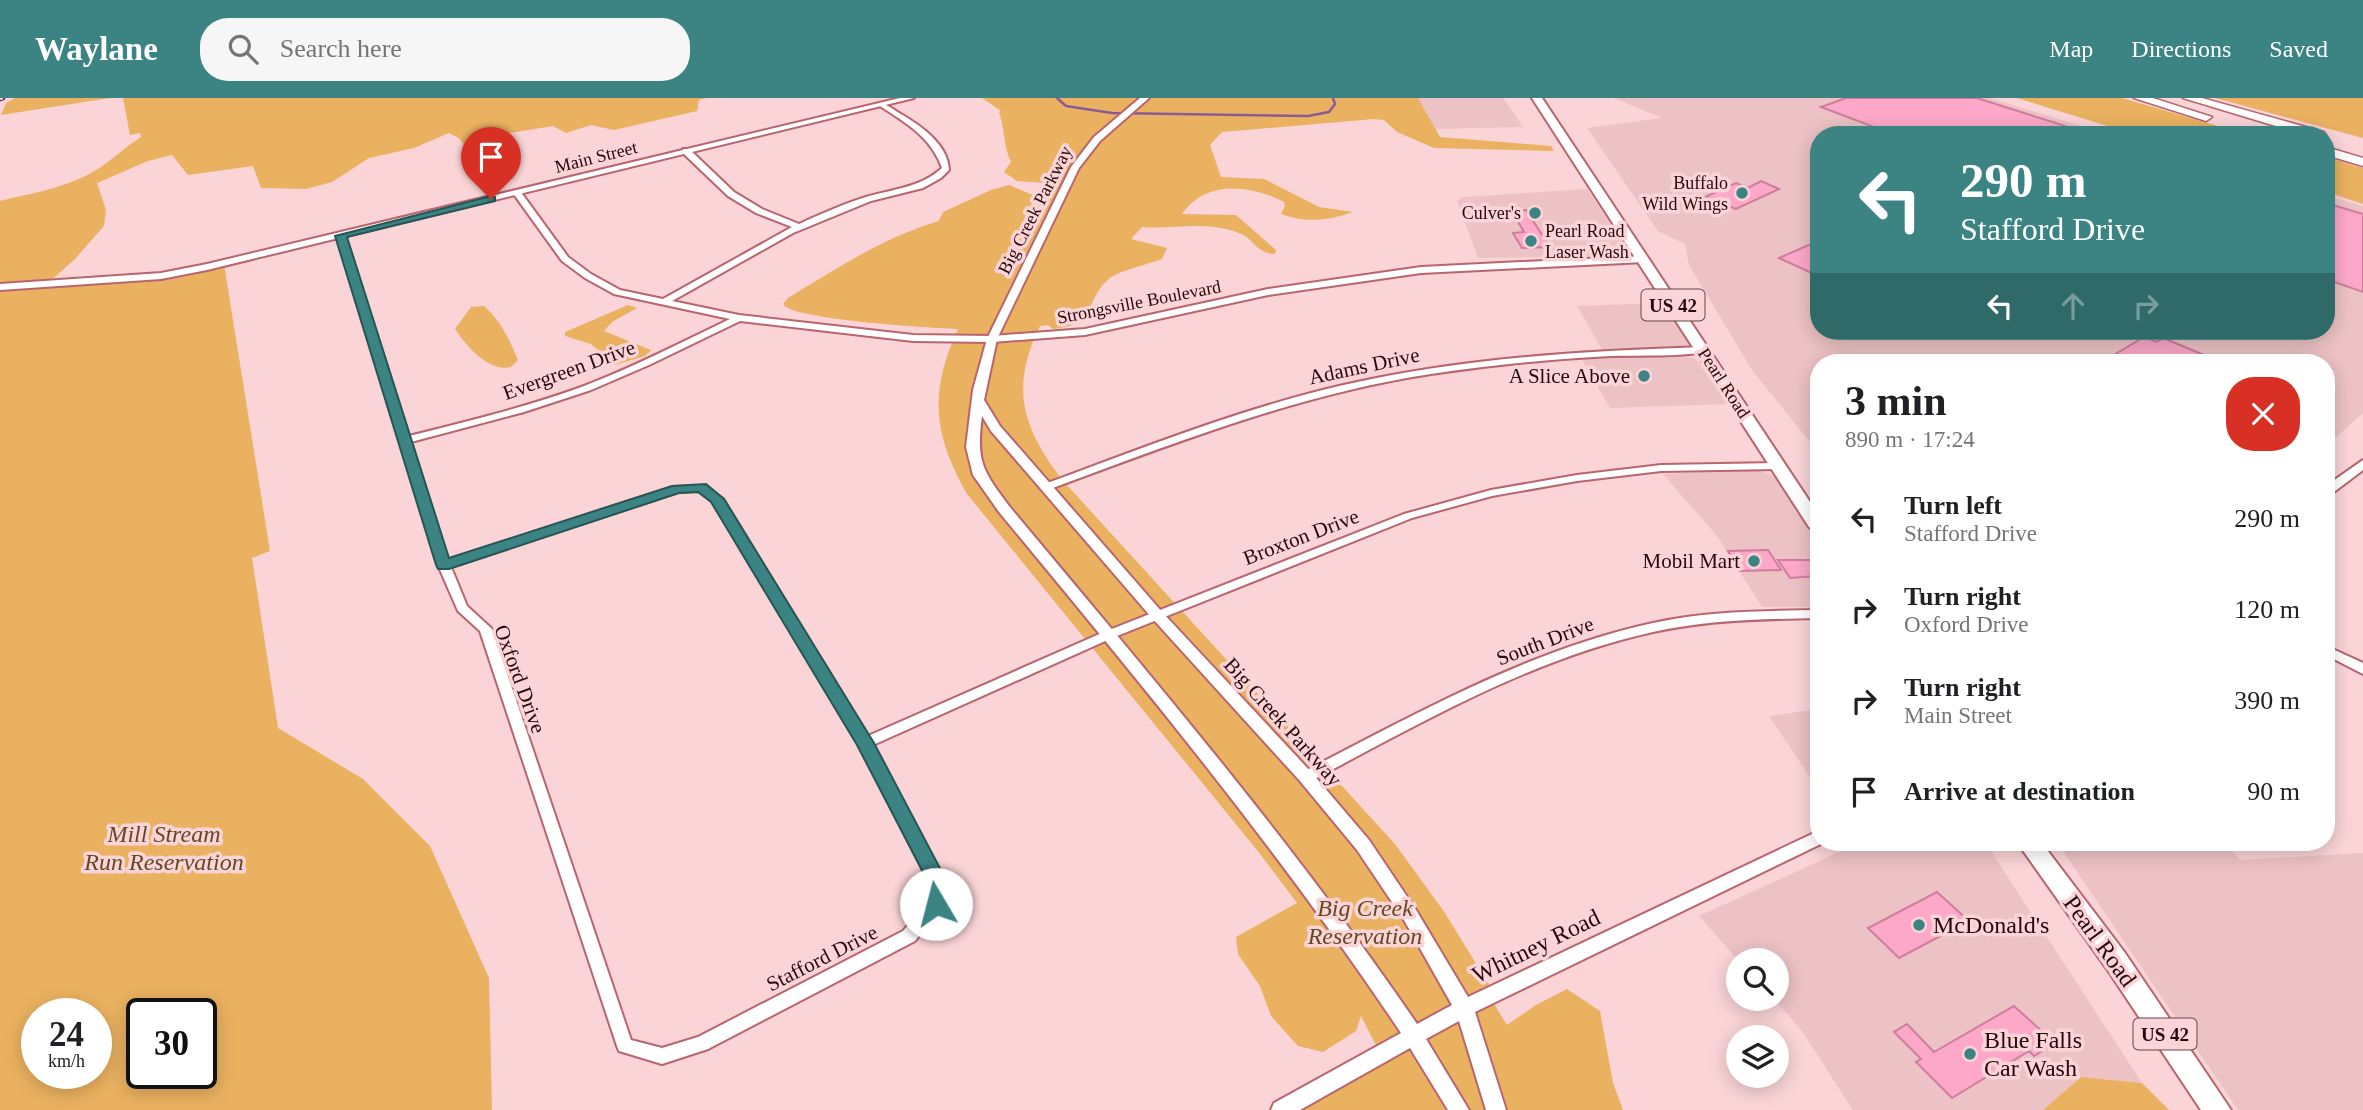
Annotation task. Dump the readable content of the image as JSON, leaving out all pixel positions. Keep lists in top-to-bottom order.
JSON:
{
  "streets": {
    "main road": ["US 42", "Pearl Road"],
    "street": [
      "Main Street",
      "Big Creek Parkway",
      "Strongsville Boulevard",
      "Adams Drive",
      "Evergreen Drive",
      "Broxton Drive",
      "South Drive",
      "Oxford Drive",
      "Whitney Road",
      "Stafford Drive"
    ]
  },
  "crossings": [
    ["Main Street", "Strongsville Boulevard"],
    ["Main Street", "Oxford Drive"],
    ["Big Creek Parkway", "Strongsville Boulevard"],
    ["Big Creek Parkway", "Adams Drive"],
    ["Big Creek Parkway", "Broxton Drive"],
    ["Big Creek Parkway", "South Drive"],
    ["Big Creek Parkway", "Whitney Road"],
    ["Strongsville Boulevard", "Evergreen Drive"],
    ["Strongsville Boulevard", "Pearl Road"],
    ["Adams Drive", "Pearl Road"],
    ["Evergreen Drive", "Oxford Drive"],
    ["Pearl Road", "Broxton Drive"],
    ["Broxton Drive", "Stafford Drive"],
    ["Oxford Drive", "Stafford Drive"]
  ],
  "parks": ["Mill Stream Run Reservation", "Big Creek Reservation"],
  "places": [
    "Buffalo Wild Wings",
    "Culver's",
    "Pearl Road Laser Wash",
    "A Slice Above",
    "Mobil Mart",
    "McDonald's",
    "Blue Falls Car Wash"
  ],
  "page": {
    "header": "Waylane",
    "search": "Search here",
    "nav": ["Map", "Directions", "Saved"],
    "turn": ["290 m", "Stafford Drive"],
    "heading": ["3 min", "890 m · 17:24"],
    "list": [
      {
        "name": "Turn left",
        "note": "Stafford Drive",
        "value": "290 m"
      },
      {
        "name": "Turn right",
        "note": "Oxford Drive",
        "value": "120 m"
      },
      {
        "name": "Turn right",
        "note": "Main Street",
        "value": "390 m"
      },
      {
        "name": "Arrive at destination",
        "value": "90 m"
      }
    ],
    "speed": "24 km/h",
    "limit": "30"
  }
}
